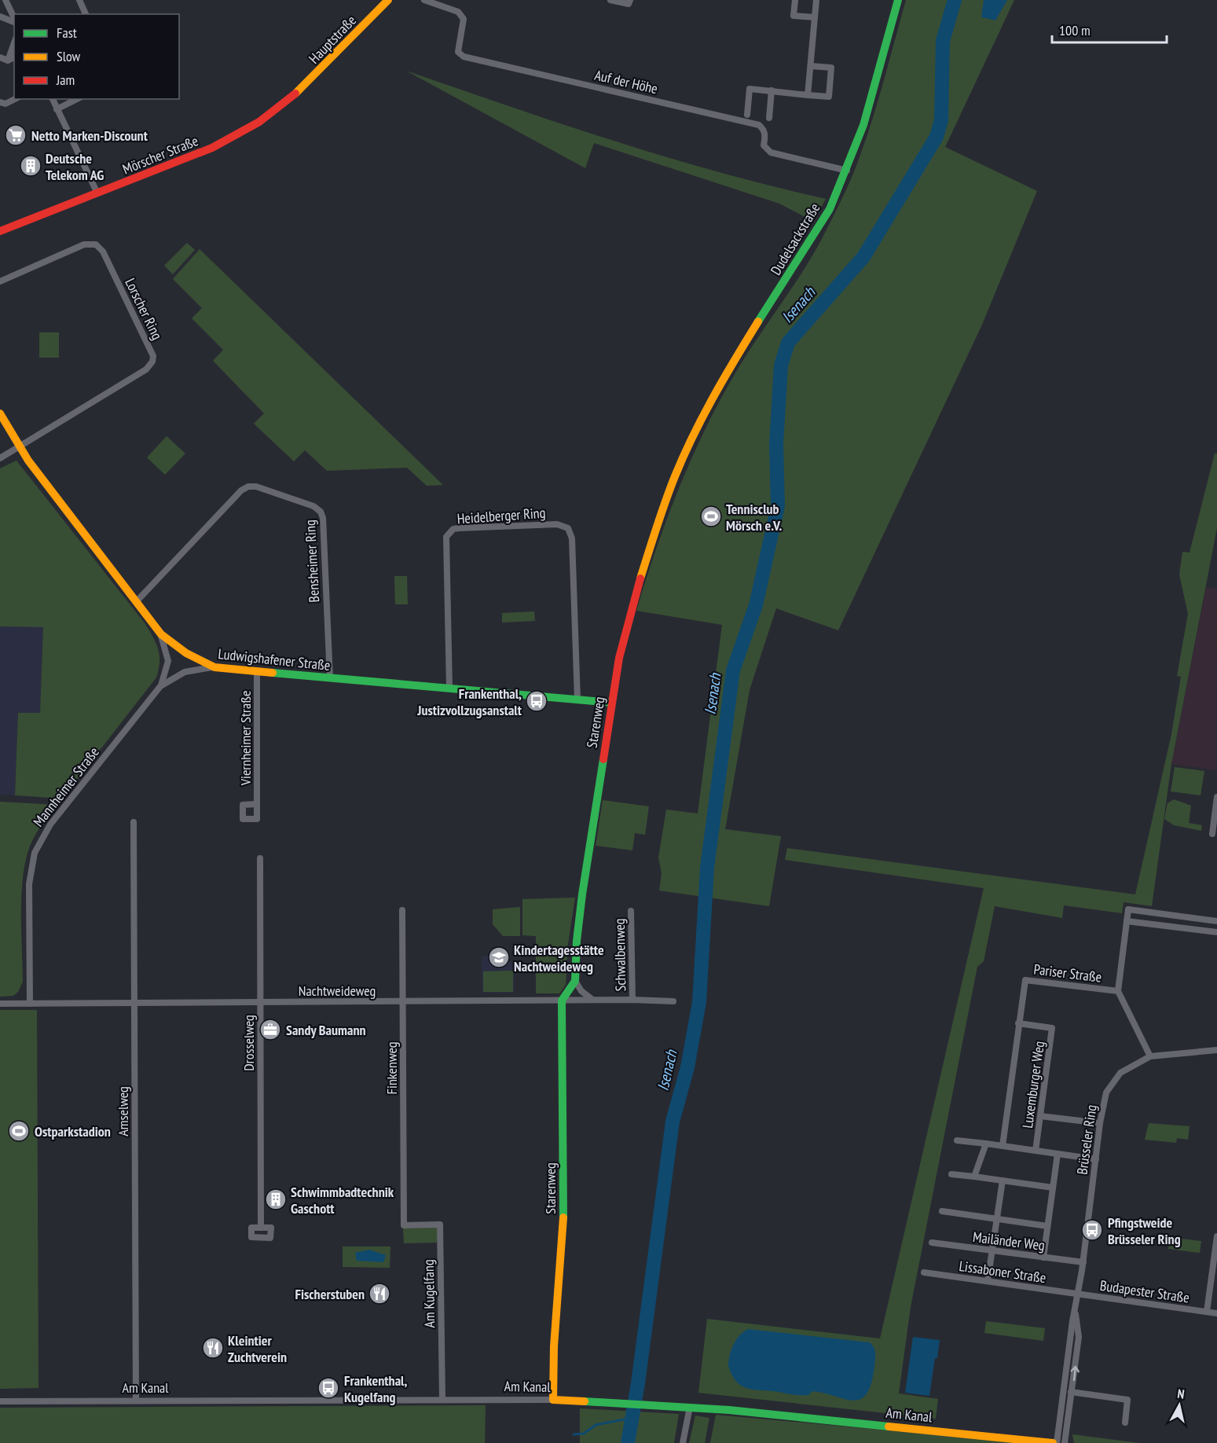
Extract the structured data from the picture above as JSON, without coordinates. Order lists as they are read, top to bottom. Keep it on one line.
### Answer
{"streets":{"street":["Hauptstraße","Auf der Höhe","Mörscher Straße","Dudelsackstraße","Lorscher Ring","Heidelberger Ring","Bensheimer Ring","Ludwigshafener Straße","Starenweg","Viernheimer Straße","Mannheimer Straße","Schwalbenweg","Pariser Straße","Nachtweideweg","Drosselweg","Finkenweg","Luxemburger Weg","Amselweg","Brüsseler Ring","Mailänder Weg","Lissaboner Straße","Budapester Straße","Am Kugelfang","Am Kanal"]},"crossings":[["Hauptstraße","Mörscher Straße"],["Auf der Höhe","Dudelsackstraße"],["Dudelsackstraße","Starenweg"],["Lorscher Ring","Ludwigshafener Straße"],["Heidelberger Ring","Ludwigshafener Straße"],["Bensheimer Ring","Ludwigshafener Straße"],["Ludwigshafener Straße","Starenweg"],["Ludwigshafener Straße","Viernheimer Straße"],["Ludwigshafener Straße","Mannheimer Straße"],["Starenweg","Nachtweideweg"],["Starenweg","Am Kanal"],["Mannheimer Straße","Nachtweideweg"],["Schwalbenweg","Nachtweideweg"],["Pariser Straße","Luxemburger Weg"],["Pariser Straße","Brüsseler Ring"],["Nachtweideweg","Drosselweg"],["Nachtweideweg","Finkenweg"],["Nachtweideweg","Amselweg"],["Finkenweg","Am Kugelfang"],["Amselweg","Am Kanal"],["Brüsseler Ring","Mailänder Weg"],["Brüsseler Ring","Lissaboner Straße"],["Brüsseler Ring","Budapester Straße"],["Lissaboner Straße","Budapester Straße"],["Am Kugelfang","Am Kanal"]],"water":["Isenach"],"places":{"supermarket":["Netto Marken-Discount"],"building":["Deutsche Telekom AG","Schwimmbadtechnik Gaschott"],"sports":["Tennisclub Mörsch e.V.","Ostparkstadion"],"bus stop":["Frankenthal, Justizvollzugsanstalt","Pfingstweide Brüsseler Ring","Frankenthal, Kugelfang"],"school or university":["Kindertagesstätte Nachtweideweg"],"office":["Sandy Baumann"],"restaurant":["Fischerstuben","Kleintier Zuchtverein"]},"legend":["Fast","Slow","Jam"],"scale_bar":"100 m","north":"top"}
